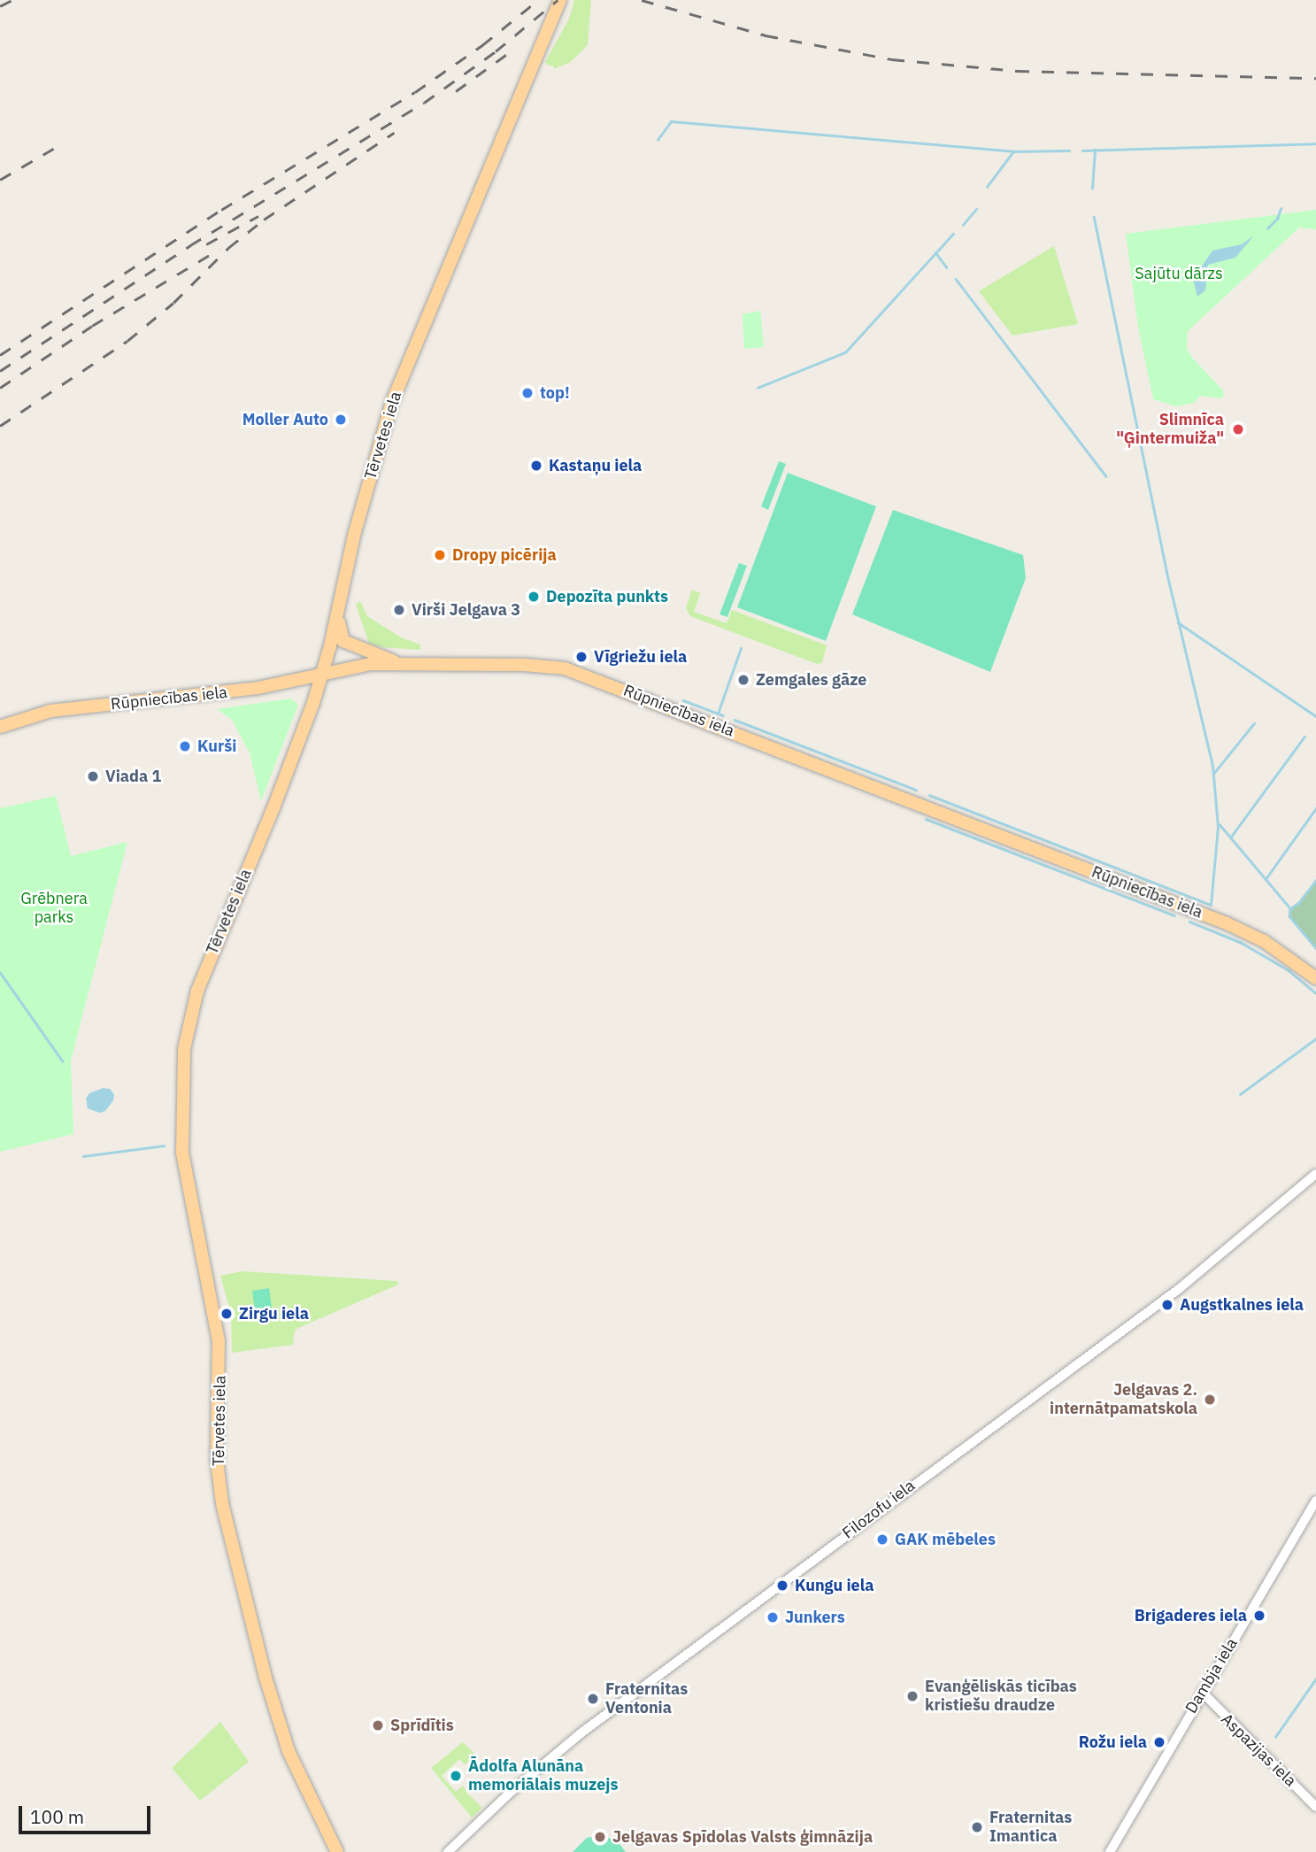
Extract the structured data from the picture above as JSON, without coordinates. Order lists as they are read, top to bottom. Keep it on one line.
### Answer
{"streets":{"main road":["Tērvetes iela","Rūpniecības iela"],"street":["Filozofu iela","Dambja iela","Aspazijas iela"]},"crossings":[["Tērvetes iela","Rūpniecības iela"],["Dambja iela","Aspazijas iela"]],"parks":["Sajūtu dārzs","Grēbnera parks"],"places":["top!","Moller Auto","Slimnīca \"Ģintermuiža\"","Kastaņu iela","Dropy picērija","Depozīta punkts","Virši Jelgava 3","Vīgriežu iela","Zemgales gāze","Kurši","Viada 1","Augstkalnes iela","Zirgu iela","Jelgavas 2. internātpamatskola","GAK mēbeles","Kungu iela","Brigaderes iela","Junkers","Evanģēliskās ticības kristiešu draudze","Fraternitas Ventonia","Sprīdītis","Rožu iela","Ādolfa Alunāna memoriālais muzejs","Fraternitas Imantica","Jelgavas Spīdolas Valsts ģimnāzija"],"scale_bar":"100 m"}
